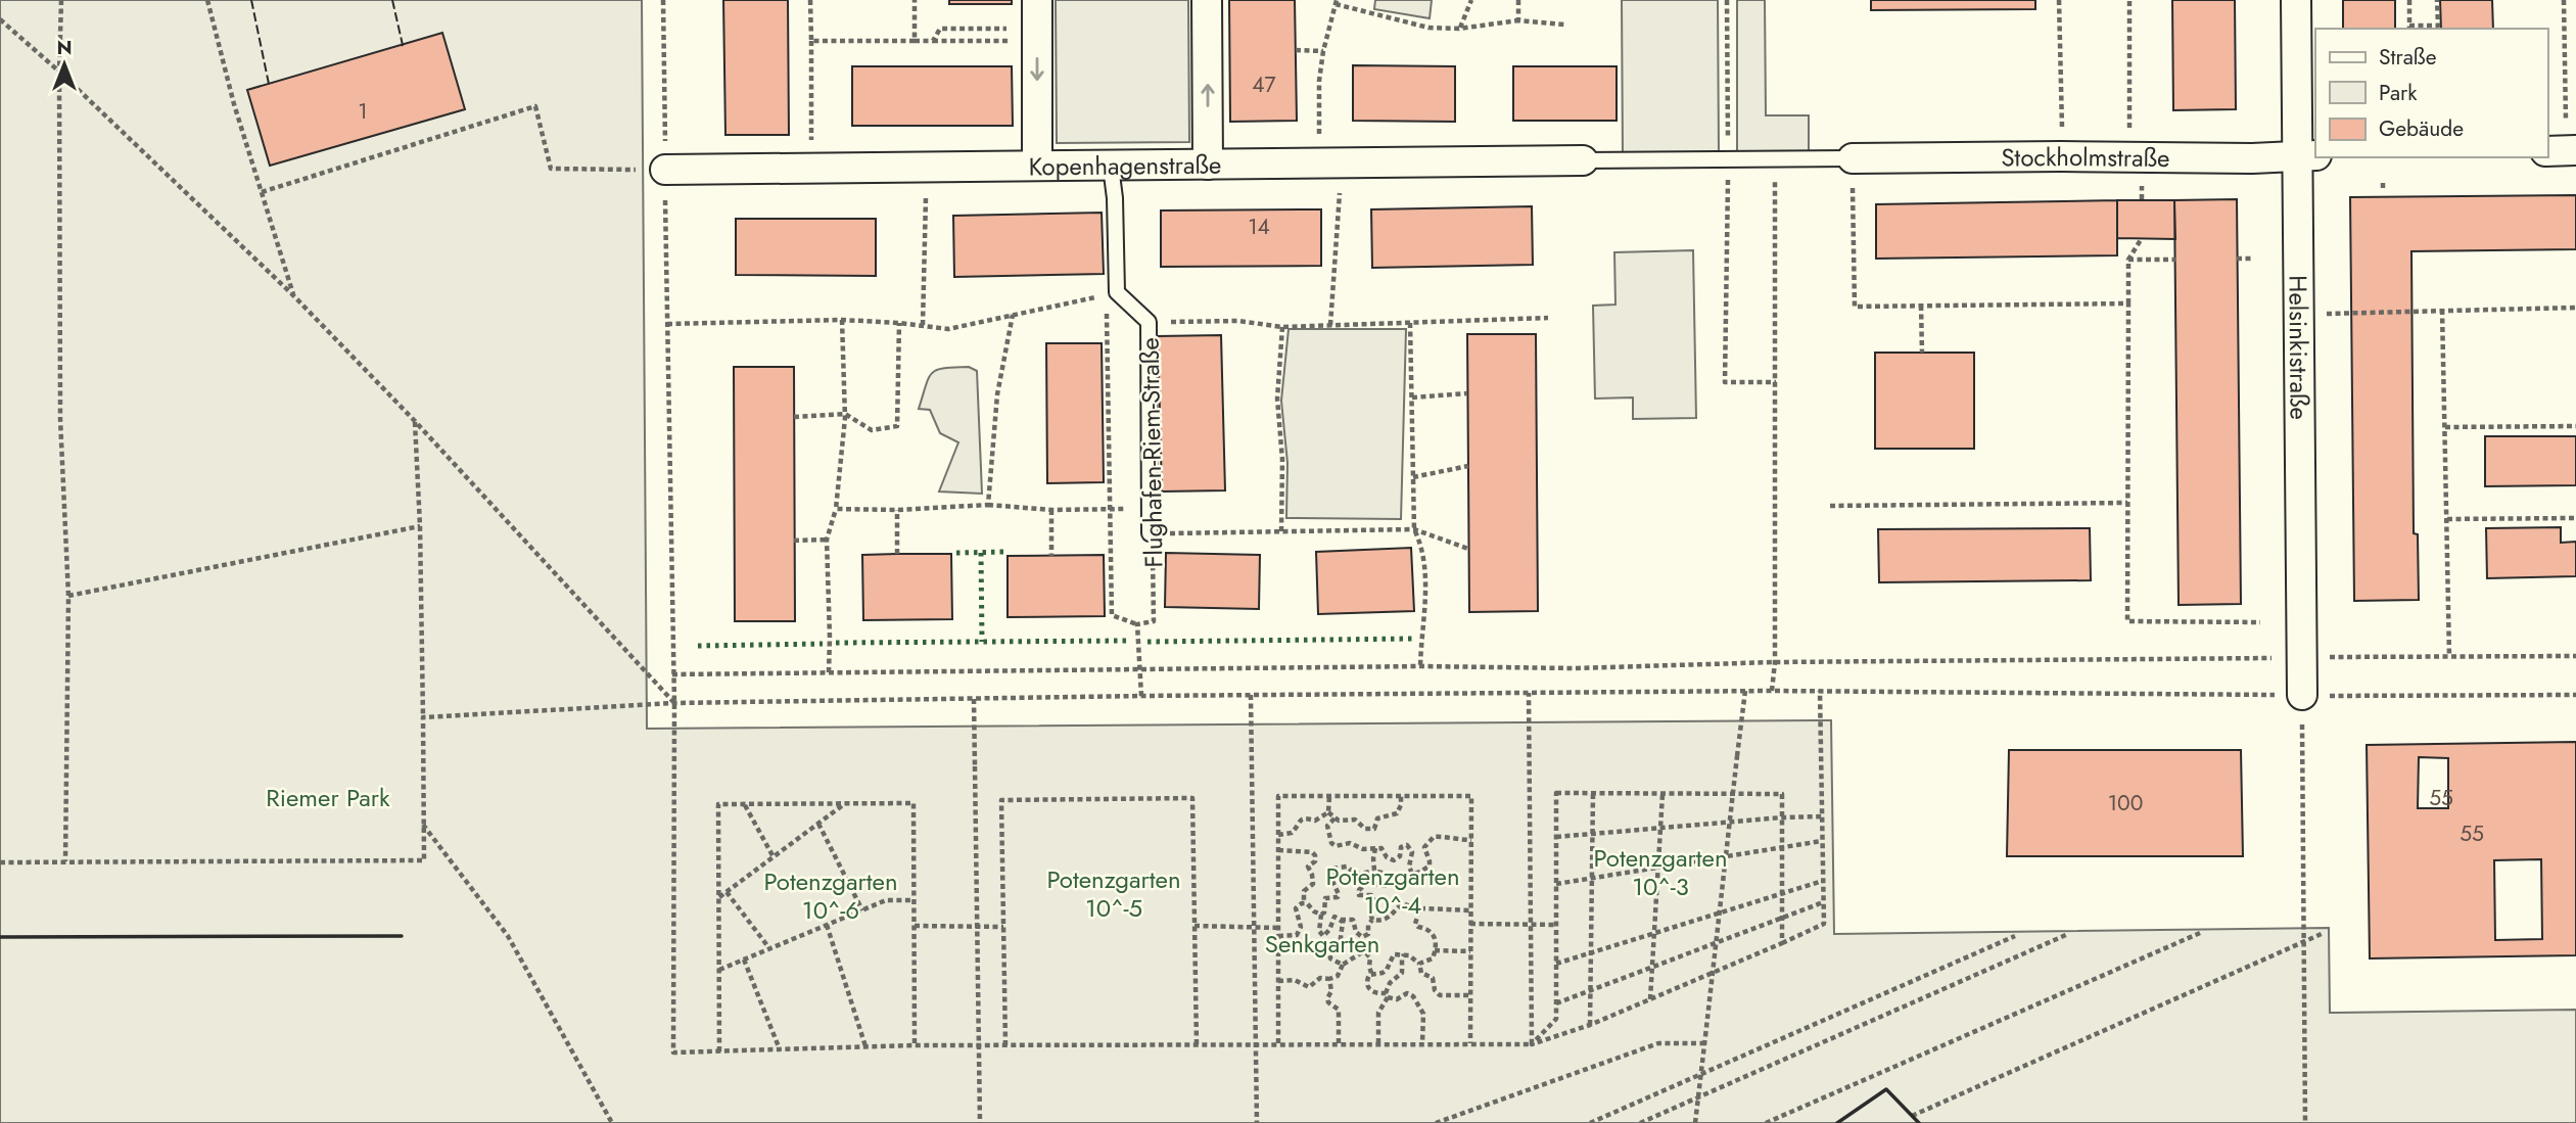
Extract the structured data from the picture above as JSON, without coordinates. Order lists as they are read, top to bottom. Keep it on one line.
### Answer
{"streets":{"street":["Stockholmstraße","Kopenhagenstraße","Helsinkistraße"],"lane":["Flughafen-Riem-Straße"]},"crossings":[["Stockholmstraße","Helsinkistraße"]],"parks":["Riemer Park","Potenzgarten 10^-3","Potenzgarten 10^-4","Potenzgarten 10^-5","Potenzgarten 10^-6","Senkgarten"],"house_numbers":["47","1","14","55","100","55"],"legend":["Straße","Park","Gebäude"],"north":"top"}
